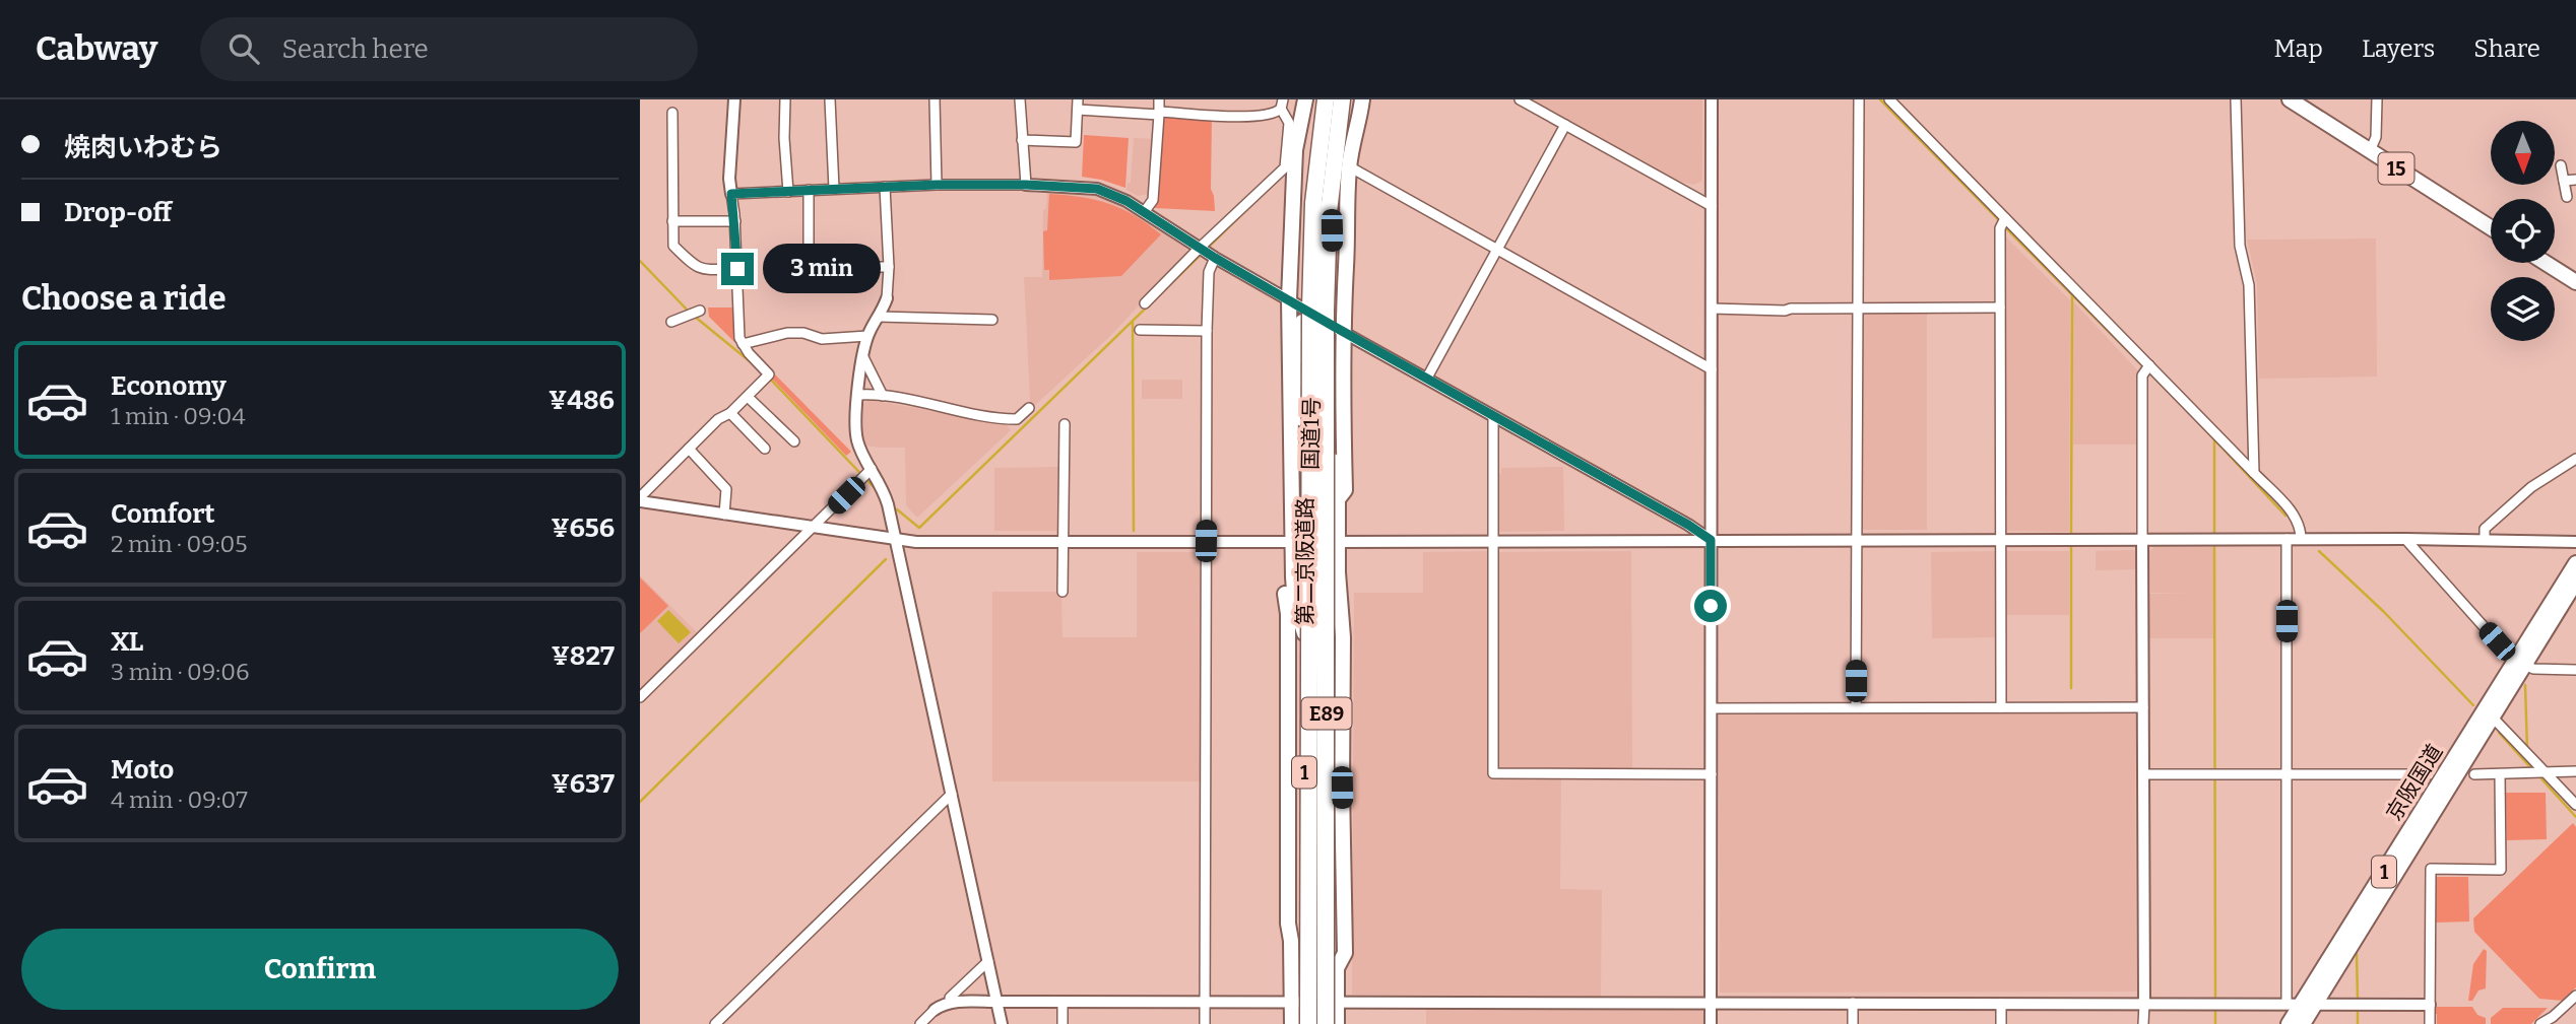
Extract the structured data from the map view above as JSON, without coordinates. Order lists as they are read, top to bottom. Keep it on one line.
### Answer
{"streets":{"highway":["第二京阪道路","E89"],"main road":["15","国道1号","1","京阪国道"]},"crossings":[["国道1号","第二京阪道路"]],"north":"bottom","page":{"header":"Cabway","search":"Search here","nav":["Map","Layers","Share"],"banner":["焼肉いわむら","Drop-off"],"bubble":"3 min","heading":"Choose a ride","list":[{"name":"Economy","note":"1 min · 09:04","value":"¥486"},{"name":"Comfort","note":"2 min · 09:05","value":"¥656"},{"name":"XL","note":"3 min · 09:06","value":"¥827"},{"name":"Moto","note":"4 min · 09:07","value":"¥637"}],"buttons":"Confirm"}}
